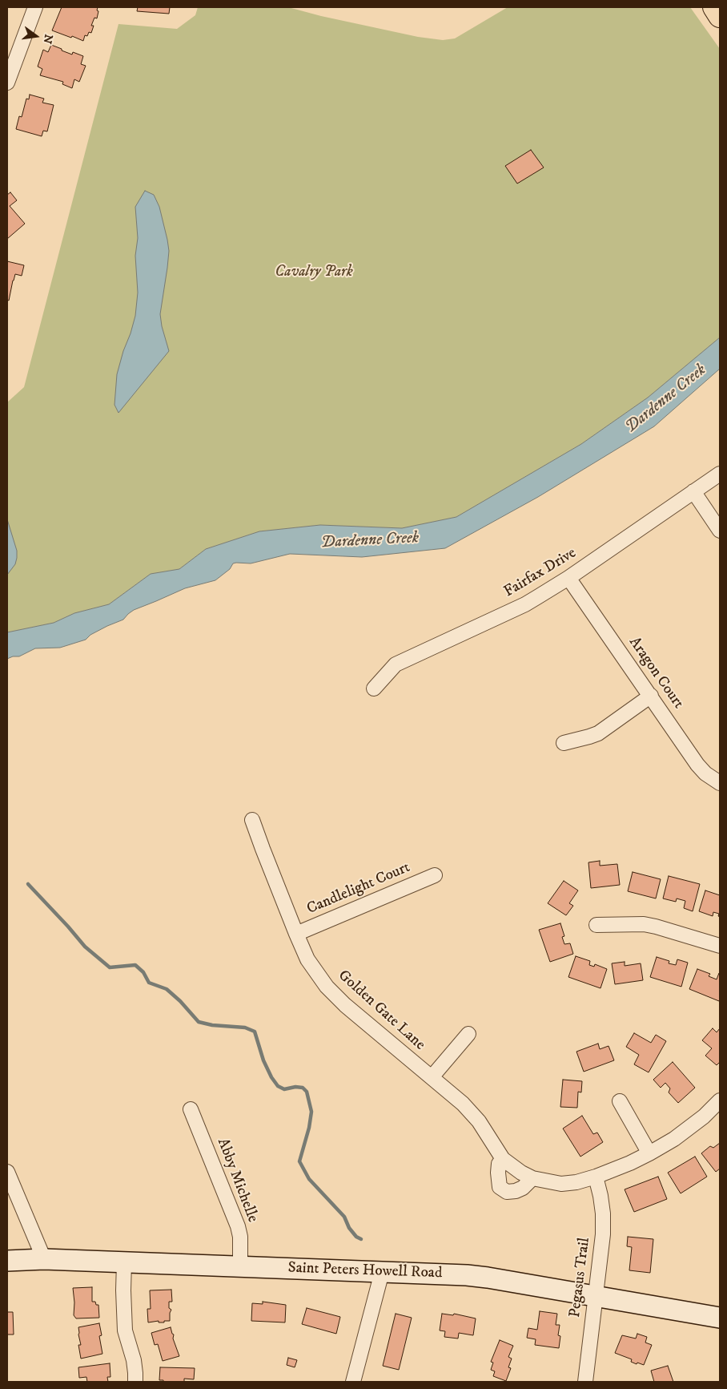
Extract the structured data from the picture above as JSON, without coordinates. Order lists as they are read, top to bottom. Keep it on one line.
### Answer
{"streets":{"main road":["Saint Peters Howell Road"],"street":["Fairfax Drive","Aragon Court","Candlelight Court","Golden Gate Lane","Abby Michelle","Pegasus Trail"]},"crossings":[["Fairfax Drive","Aragon Court"],["Candlelight Court","Golden Gate Lane"],["Golden Gate Lane","Pegasus Trail"],["Abby Michelle","Saint Peters Howell Road"],["Saint Peters Howell Road","Pegasus Trail"]],"water":["Dardenne Creek"],"parks":["Cavalry Park"],"north":"right"}
